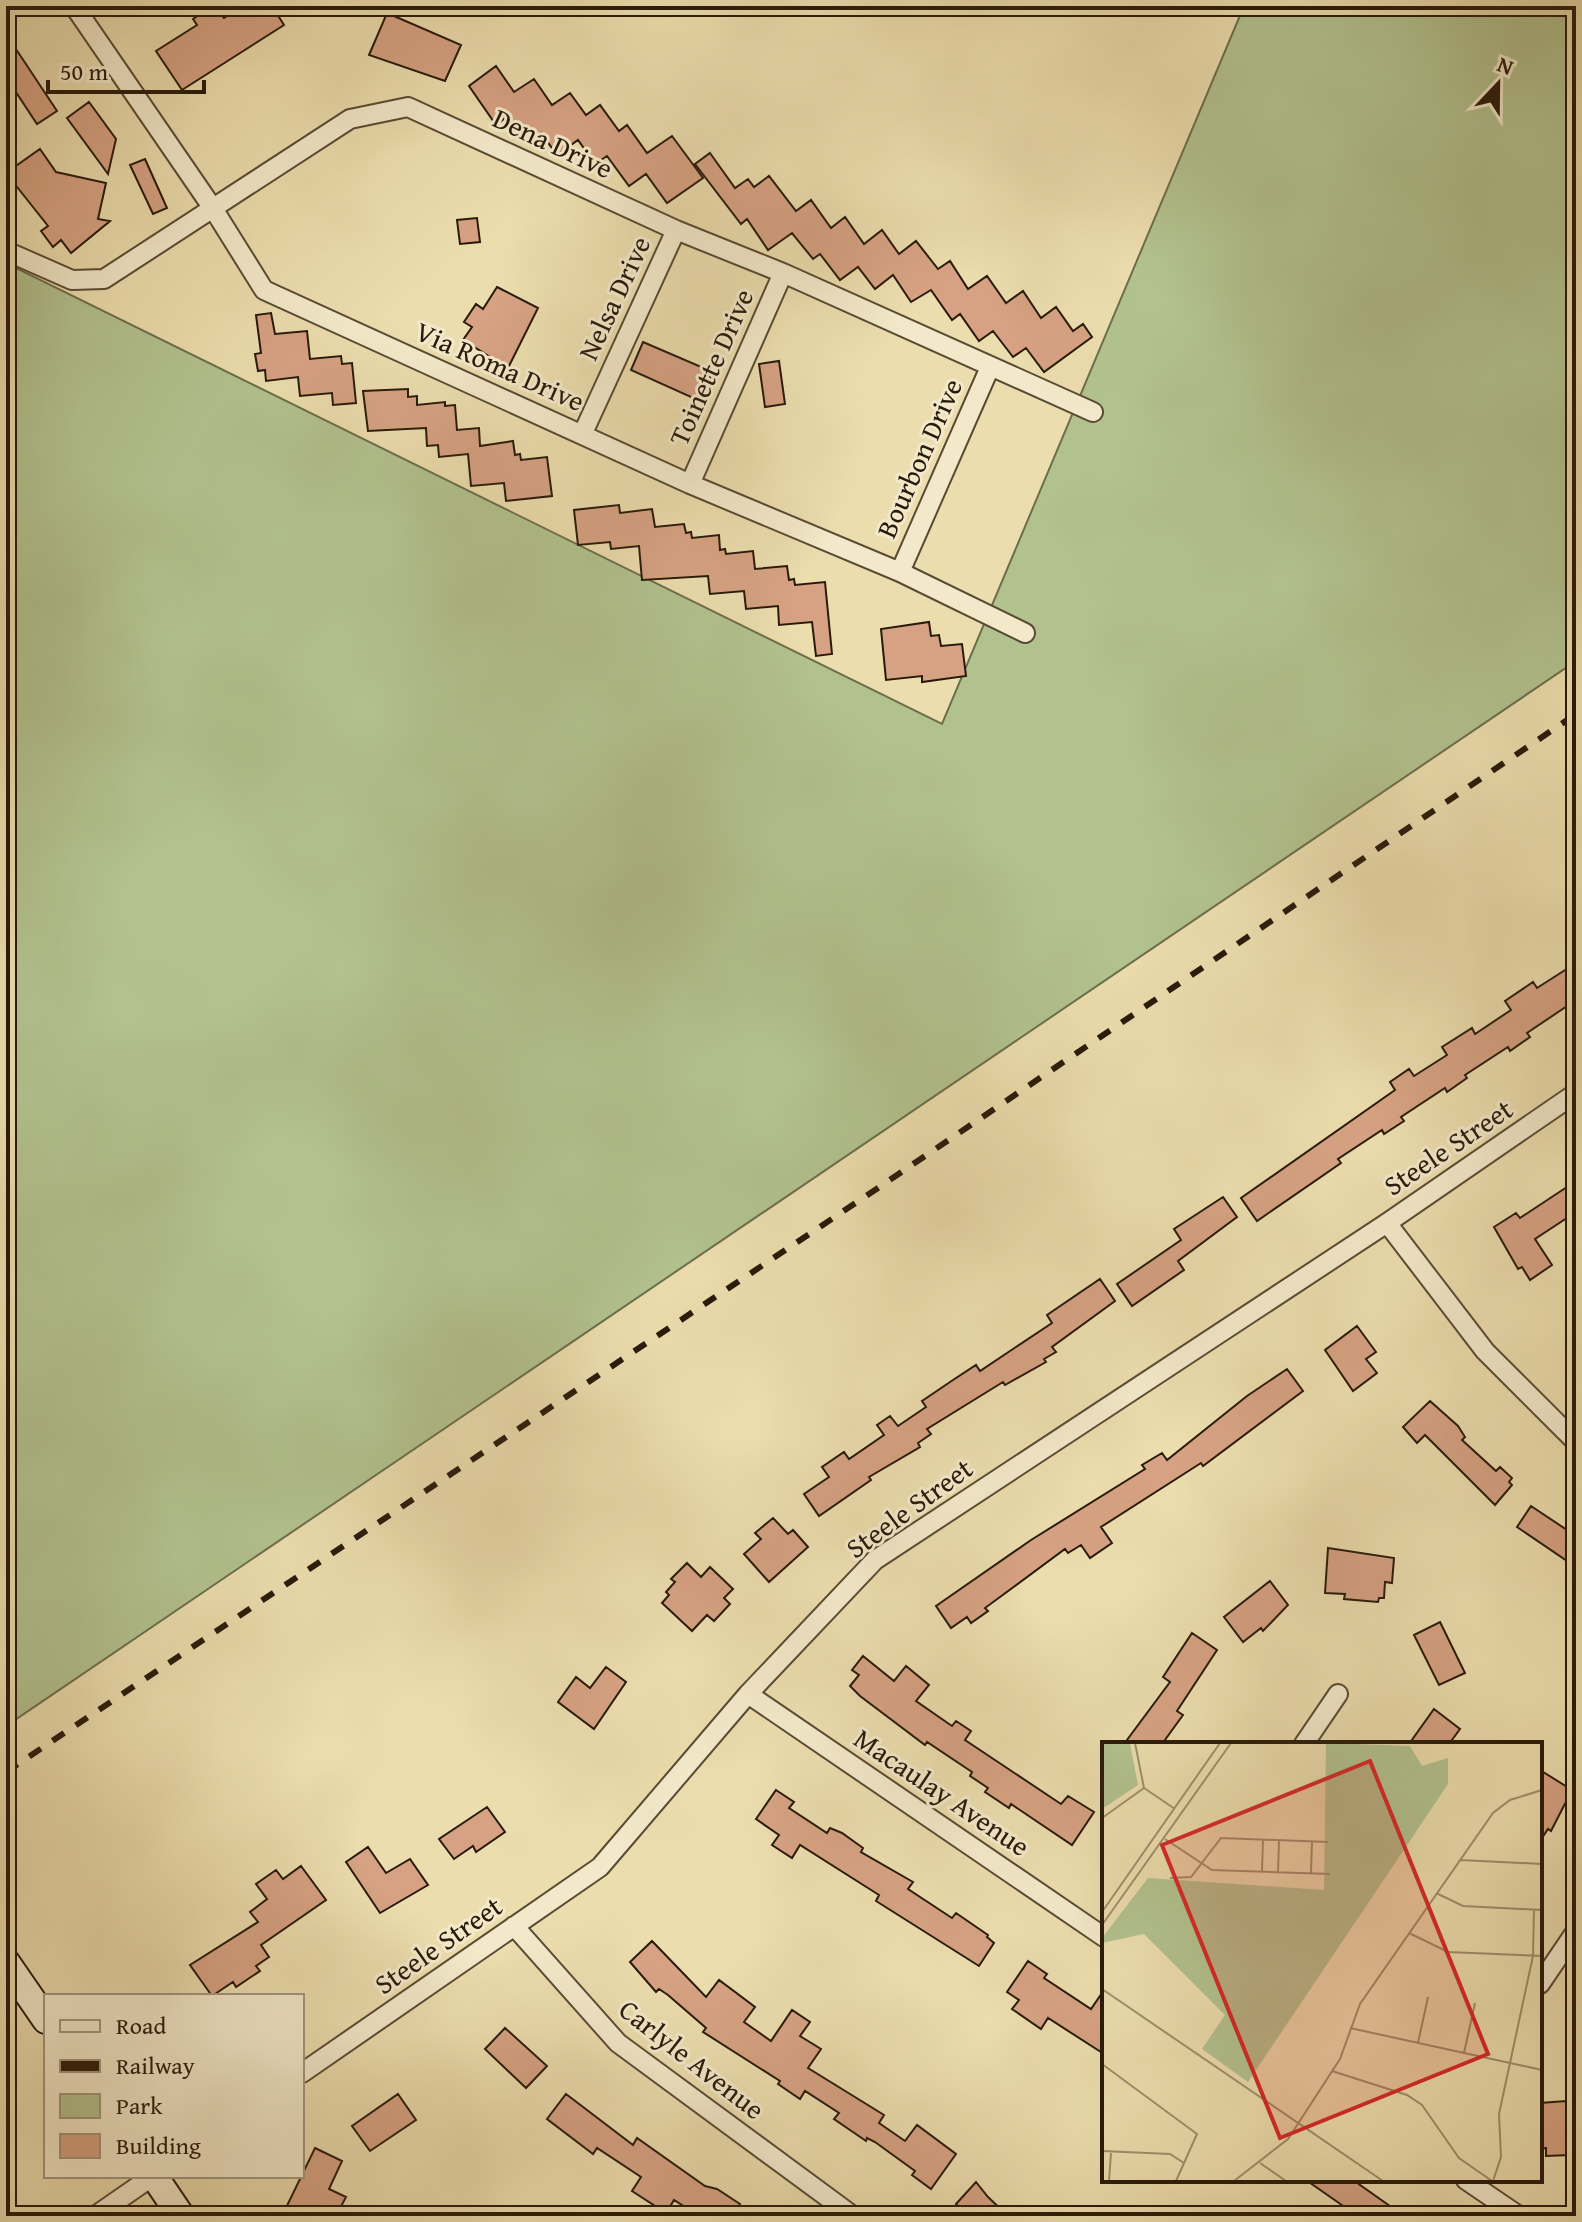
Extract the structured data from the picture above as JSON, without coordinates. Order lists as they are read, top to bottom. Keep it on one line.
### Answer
{"streets":{"street":["Dena Drive","Nelsa Drive","Via Roma Drive","Toinette Drive","Bourbon Drive","Steele Street","Macaulay Avenue","Carlyle Avenue"]},"crossings":[["Dena Drive","Nelsa Drive"],["Dena Drive","Via Roma Drive"],["Dena Drive","Toinette Drive"],["Dena Drive","Bourbon Drive"],["Nelsa Drive","Via Roma Drive"],["Via Roma Drive","Toinette Drive"],["Via Roma Drive","Bourbon Drive"],["Steele Street","Macaulay Avenue"],["Steele Street","Carlyle Avenue"]],"legend":["Road","Railway","Park","Building"],"scale_bar":"50 m","north":"top"}
